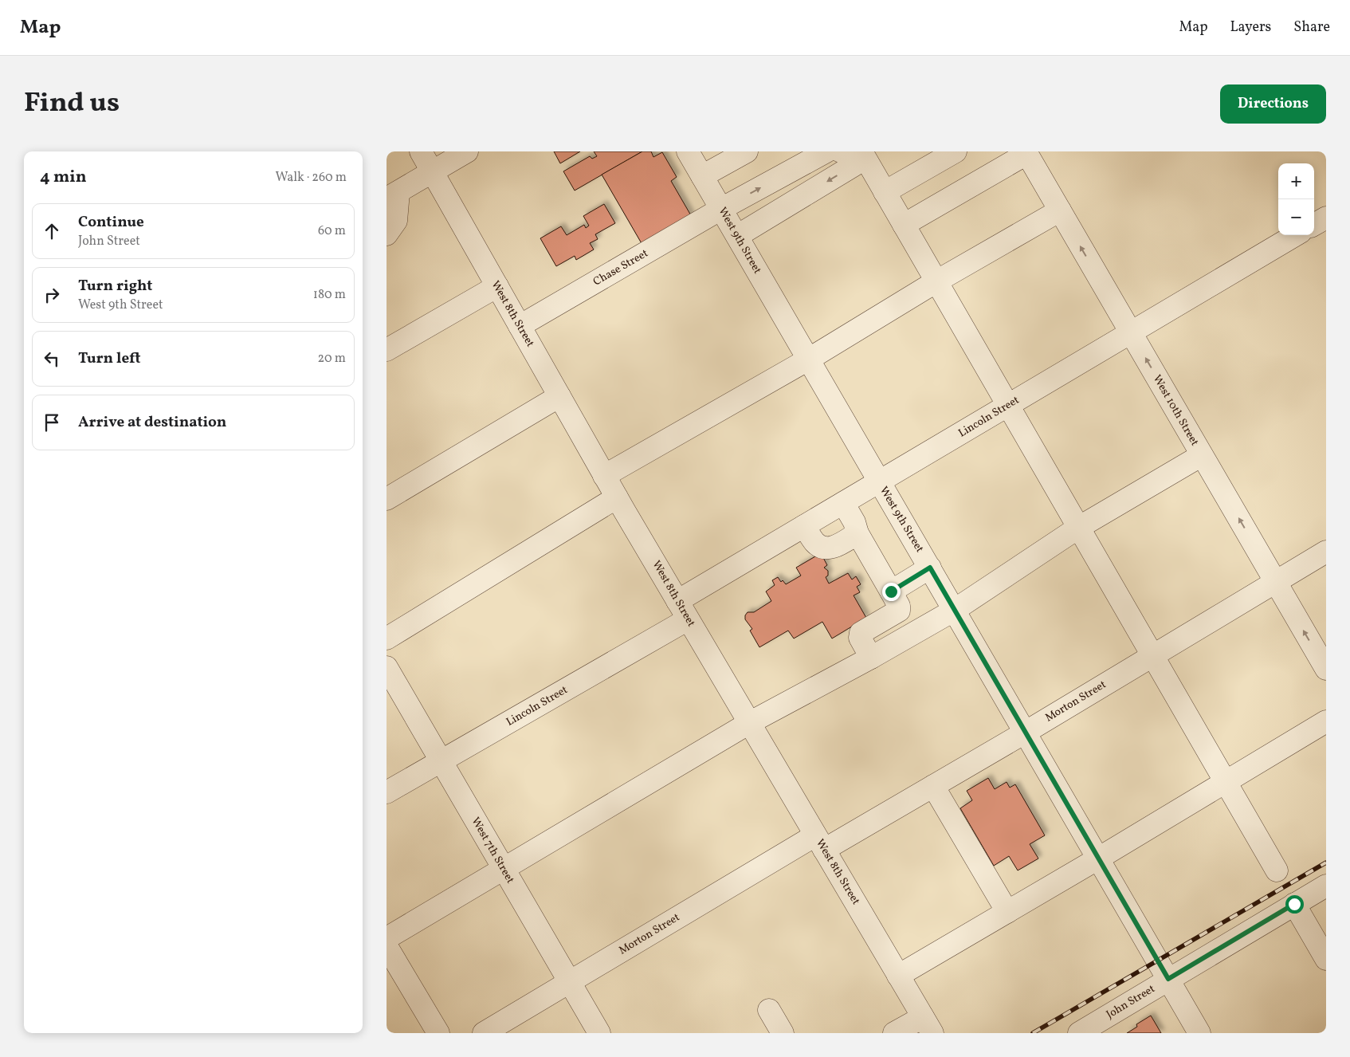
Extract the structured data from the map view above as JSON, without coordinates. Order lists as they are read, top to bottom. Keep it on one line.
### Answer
{"streets":{"street":["West 9th Street","Chase Street","West 8th Street","West 10th Street","Lincoln Street","Morton Street","West 7th Street","John Street"]},"crossings":[["West 9th Street","Chase Street"],["West 9th Street","Lincoln Street"],["West 9th Street","Morton Street"],["West 9th Street","John Street"],["Chase Street","West 8th Street"],["West 8th Street","Lincoln Street"],["West 8th Street","Morton Street"],["West 10th Street","Lincoln Street"],["West 10th Street","Morton Street"],["Lincoln Street","West 7th Street"],["Morton Street","West 7th Street"]],"page":{"header":"Map","nav":["Map","Layers","Share"],"title":"Find us","buttons":"Directions","heading":["4 min","Walk · 260 m"],"map_buttons":["+","−"],"list":[["Continue","John Street","60 m"],["Turn right","West 9th Street","180 m"],["Turn left","20 m"],"Arrive at destination"]}}
